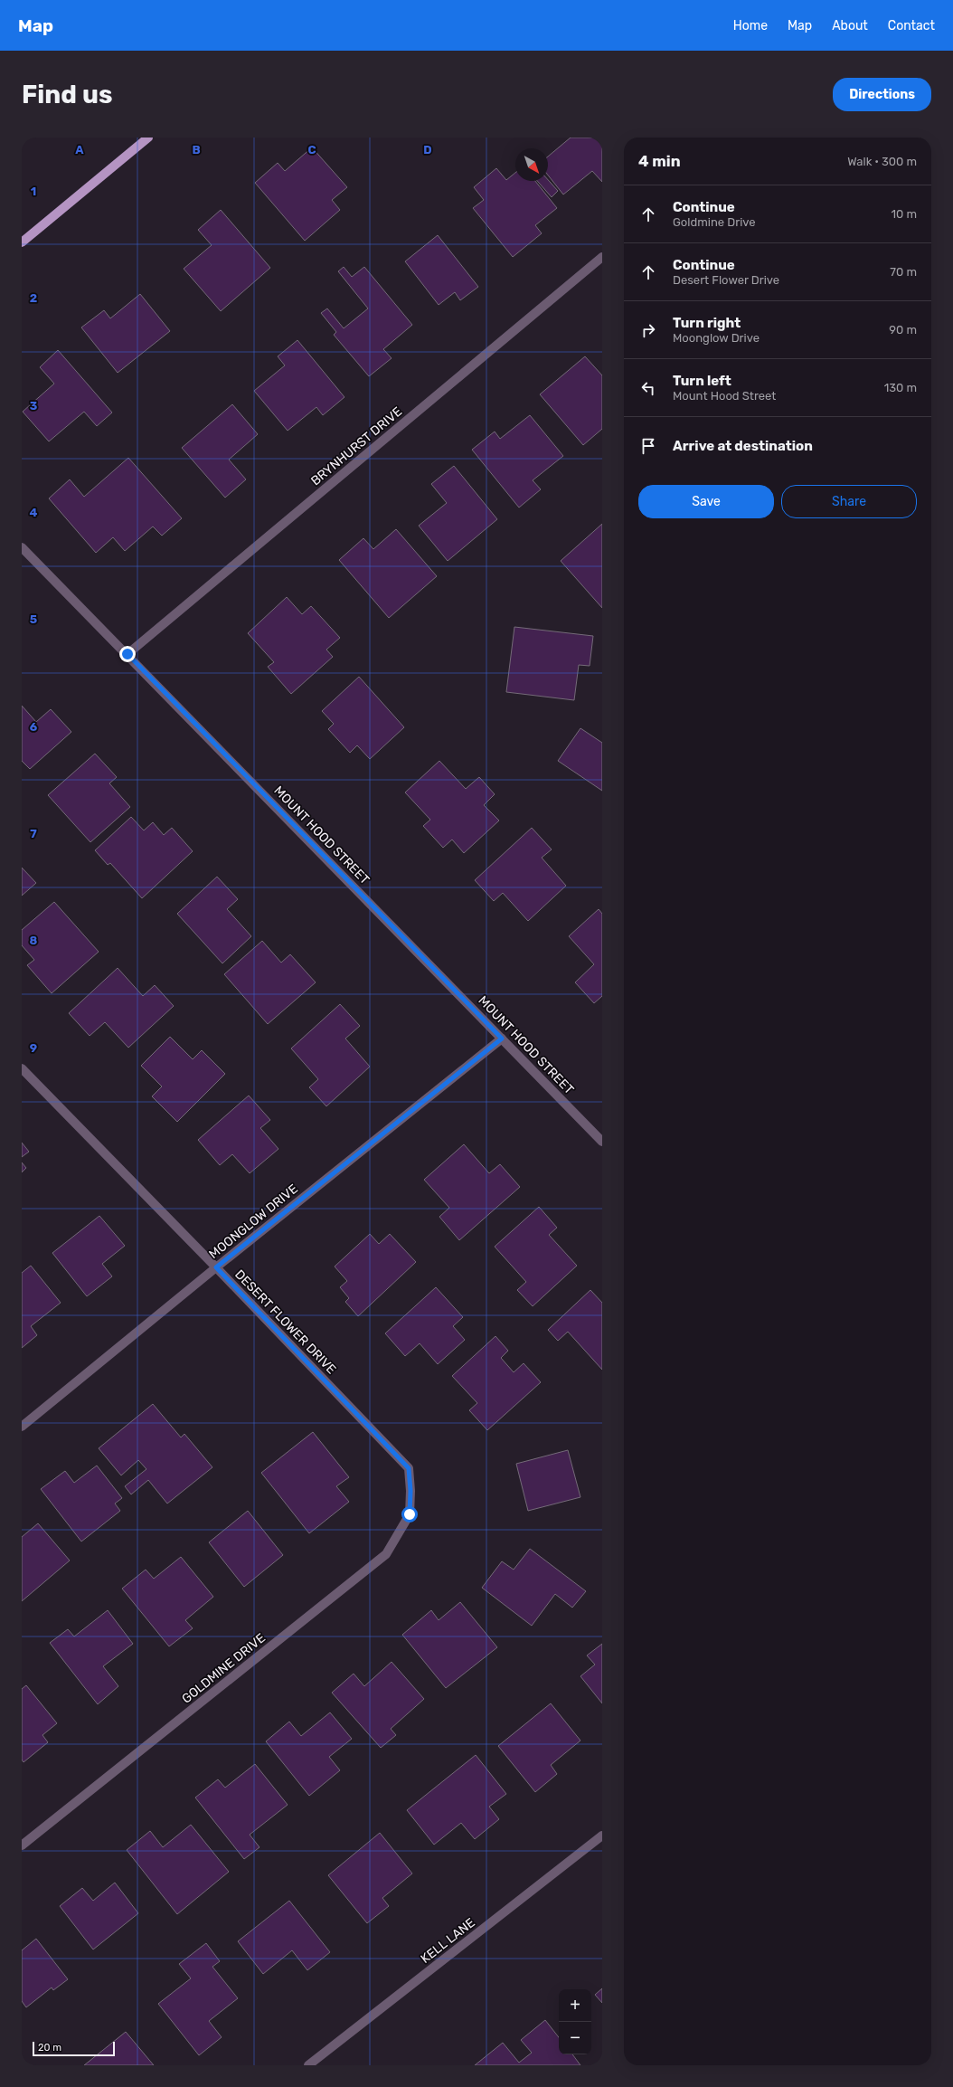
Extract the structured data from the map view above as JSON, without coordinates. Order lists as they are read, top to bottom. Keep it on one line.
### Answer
{"streets":{"street":["BRYNHURST DRIVE","MOUNT HOOD STREET","MOONGLOW DRIVE","DESERT FLOWER DRIVE","GOLDMINE DRIVE","KELL LANE"]},"crossings":[["BRYNHURST DRIVE","MOUNT HOOD STREET"],["MOUNT HOOD STREET","MOONGLOW DRIVE"],["MOONGLOW DRIVE","DESERT FLOWER DRIVE"],["DESERT FLOWER DRIVE","GOLDMINE DRIVE"]],"scale_bar":"20 m","north":"bottom right","page":{"header":"Map","nav":["Home","Map","About","Contact"],"buttons":["Directions",["Save","Share"]],"title":"Find us","heading":["4 min","Walk · 300 m"],"list":[["Continue","Goldmine Drive","10 m"],["Continue","Desert Flower Drive","70 m"],["Turn right","Moonglow Drive","90 m"],["Turn left","Mount Hood Street","130 m"],"Arrive at destination"],"map_buttons":["+","−"],"scale":"20 m"},"grid":{"columns":["A","B","C","D"],"rows":["1","2","3","4","5","6","7","8","9"]}}
